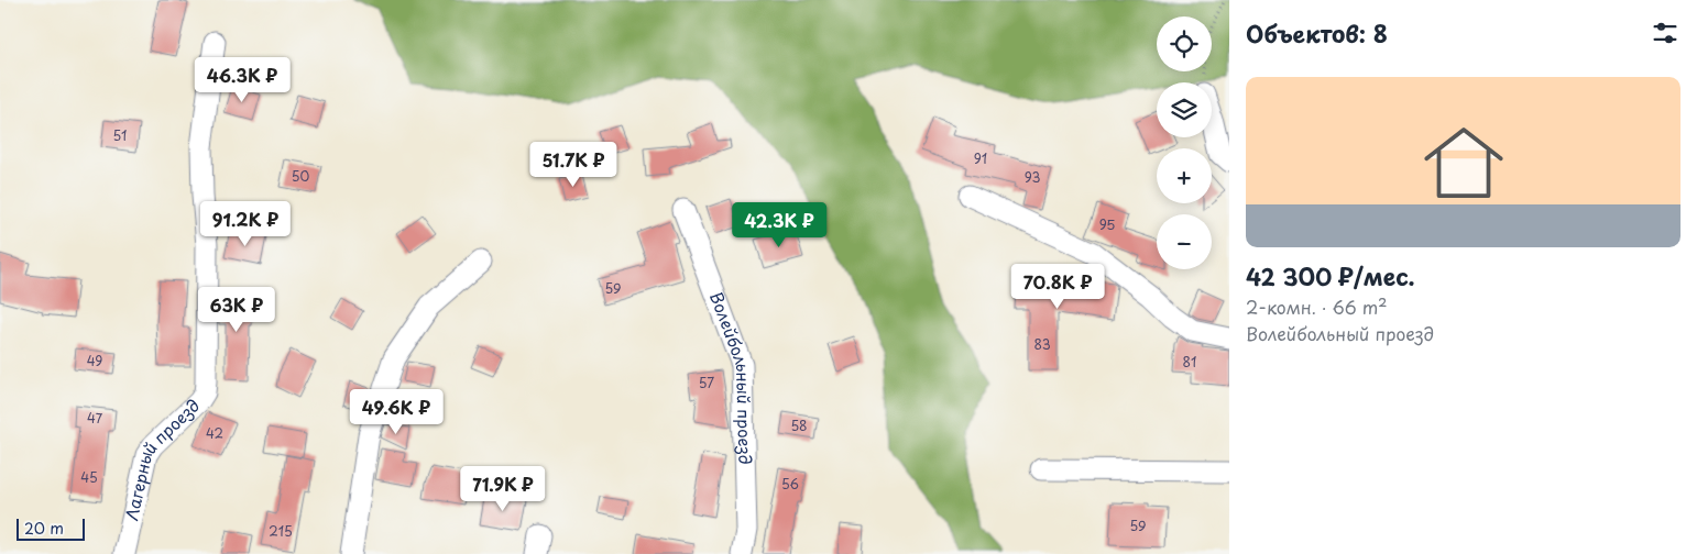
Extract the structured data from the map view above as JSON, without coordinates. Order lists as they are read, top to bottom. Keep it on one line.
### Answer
{"streets":{"street":["Волейбольный проезд","Лагерный проезд"]},"house_numbers":["51","91","50","93","95","59","83","49","81","57","47","58","42","45","56","59","215"],"scale_bar":"20 m","page":{"heading":"Объектов: 8","map_buttons":["+","−"],"price":["46.3K ₽","51.7K ₽","91.2K ₽","42.3K ₽","70.8K ₽","63K ₽","49.6K ₽","71.9K ₽"],"list":[{"name":"42 300 ₽/мес.","note":"2-комн. · 66 m² · Волейбольный проезд"}],"scale":"20 m"}}
